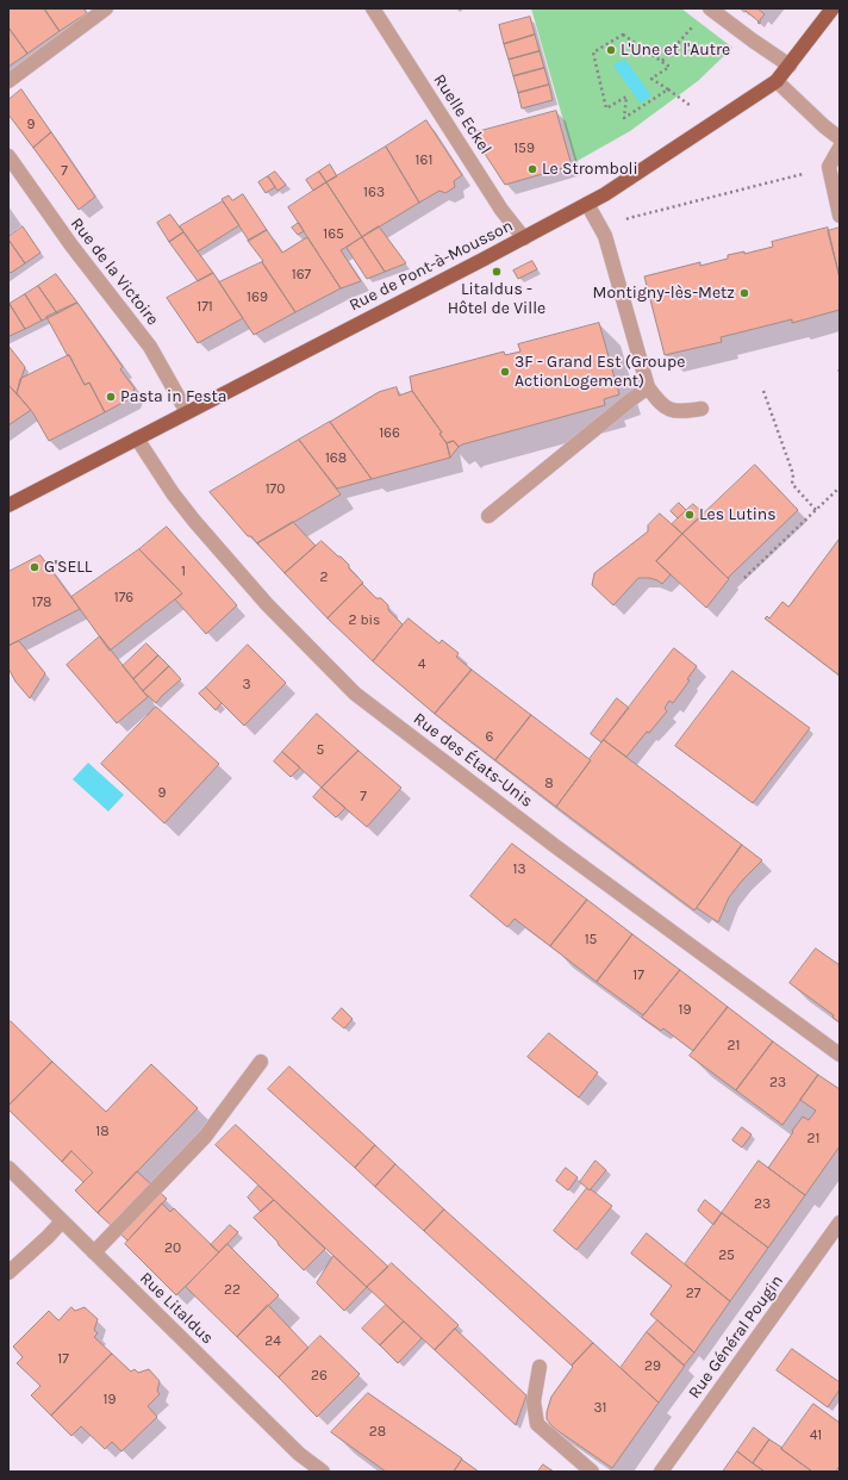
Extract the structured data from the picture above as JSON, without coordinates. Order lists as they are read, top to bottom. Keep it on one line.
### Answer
{"streets":{"main road":["Rue de Pont-à-Mousson"],"street":["Ruelle Eckel","Rue de la Victoire","Rue des États-Unis","Rue Litaldus","Rue Général Pougin"]},"crossings":[["Ruelle Eckel","Rue de Pont-à-Mousson"],["Rue de Pont-à-Mousson","Rue de la Victoire"],["Rue de Pont-à-Mousson","Rue des États-Unis"]],"places":["L'Une et l'Autre","Le Stromboli","Litaldus - Hôtel de Ville","Montigny-lès-Metz","3F - Grand Est (Groupe ActionLogement)","Pasta in Festa","Les Lutins","G'SELL"],"house_numbers":["9","159","161","7","163","165","167","169","171","166","168","170","1","2","176","178","2 bis","4","3","6","5","8","9","7","13","15","17","19","21","23","18","21","23","20","25","22","27","24","17","29","26","19","31","28","41"]}
